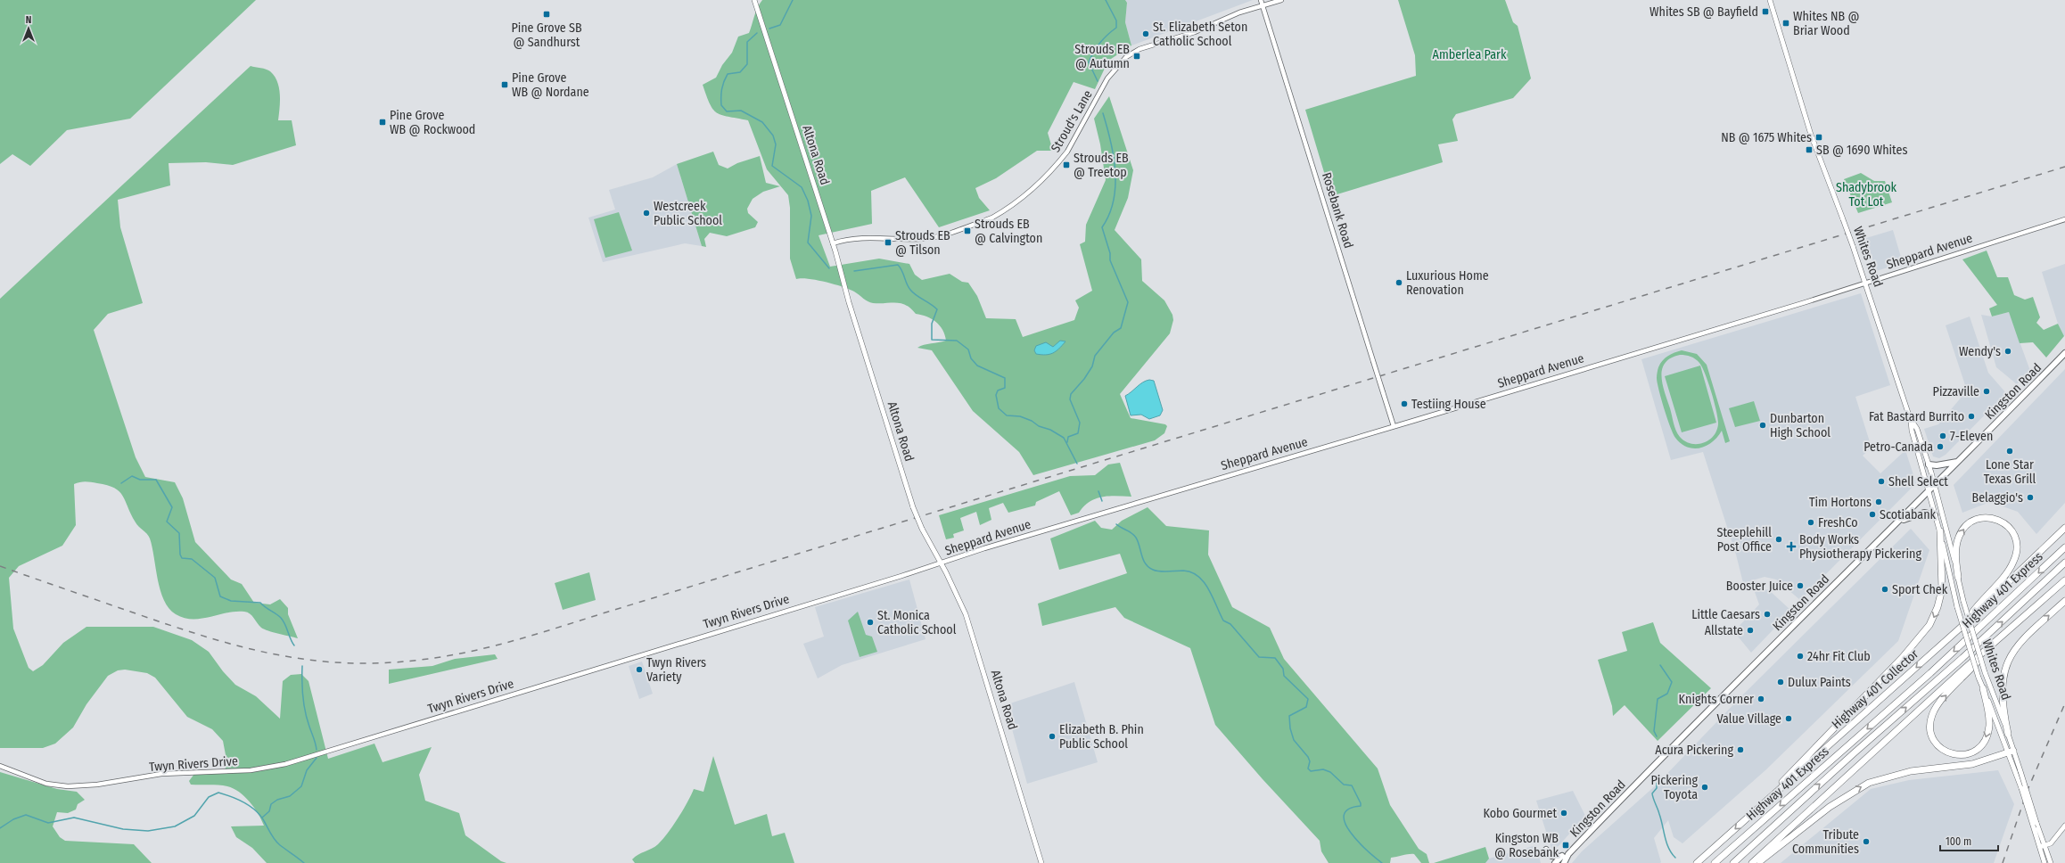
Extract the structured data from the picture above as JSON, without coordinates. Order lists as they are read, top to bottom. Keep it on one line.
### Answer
{"streets":{"highway":["Highway 401 Express","Highway 401 Collector"],"main road":["Altona Road","Whites Road","Kingston Road"],"street":["Stroud's Lane","Rosebank Road","Sheppard Avenue","Twyn Rivers Drive"]},"crossings":[["Stroud's Lane","Altona Road"],["Stroud's Lane","Rosebank Road"],["Altona Road","Sheppard Avenue"],["Altona Road","Twyn Rivers Drive"],["Rosebank Road","Sheppard Avenue"],["Sheppard Avenue","Whites Road"],["Sheppard Avenue","Twyn Rivers Drive"],["Whites Road","Kingston Road"]],"parks":["Amberlea Park","Shadybrook Tot Lot"],"places":{"transit":["Whites SB @ Bayfield","Pine Grove SB @ Sandhurst","Whites NB @ Briar Wood","Strouds EB @ Autumn","Pine Grove WB @ Nordane","Pine Grove WB @ Rockwood","NB @ 1675 Whites","SB @ 1690 Whites","Strouds EB @ Treetop","Strouds EB @ Calvington","Strouds EB @ Tilson","Kingston WB @ Rosebank"],"other":["St. Elizabeth Seton Catholic School","Westcreek Public School","Luxurious Home Renovation","Wendy's","Pizzaville","Testiing House","Fat Bastard Burrito","Dunbarton High School","7-Eleven","Petro-Canada","Lone Star Texas Grill","Shell Select","Belaggio's","Tim Hortons","Scotiabank","FreshCo","Steeplehill Post Office","Booster Juice","Sport Chek","Little Caesars","St. Monica Catholic School","Allstate","24hr Fit Club","Twyn Rivers Variety","Dulux Paints","Knights Corner","Value Village","Elizabeth B. Phin Public School","Acura Pickering","Pickering Toyota","Kobo Gourmet","Tribute Communities"],"health":["Body Works Physiotherapy Pickering"]},"scale_bar":"100 m","north":"top"}
